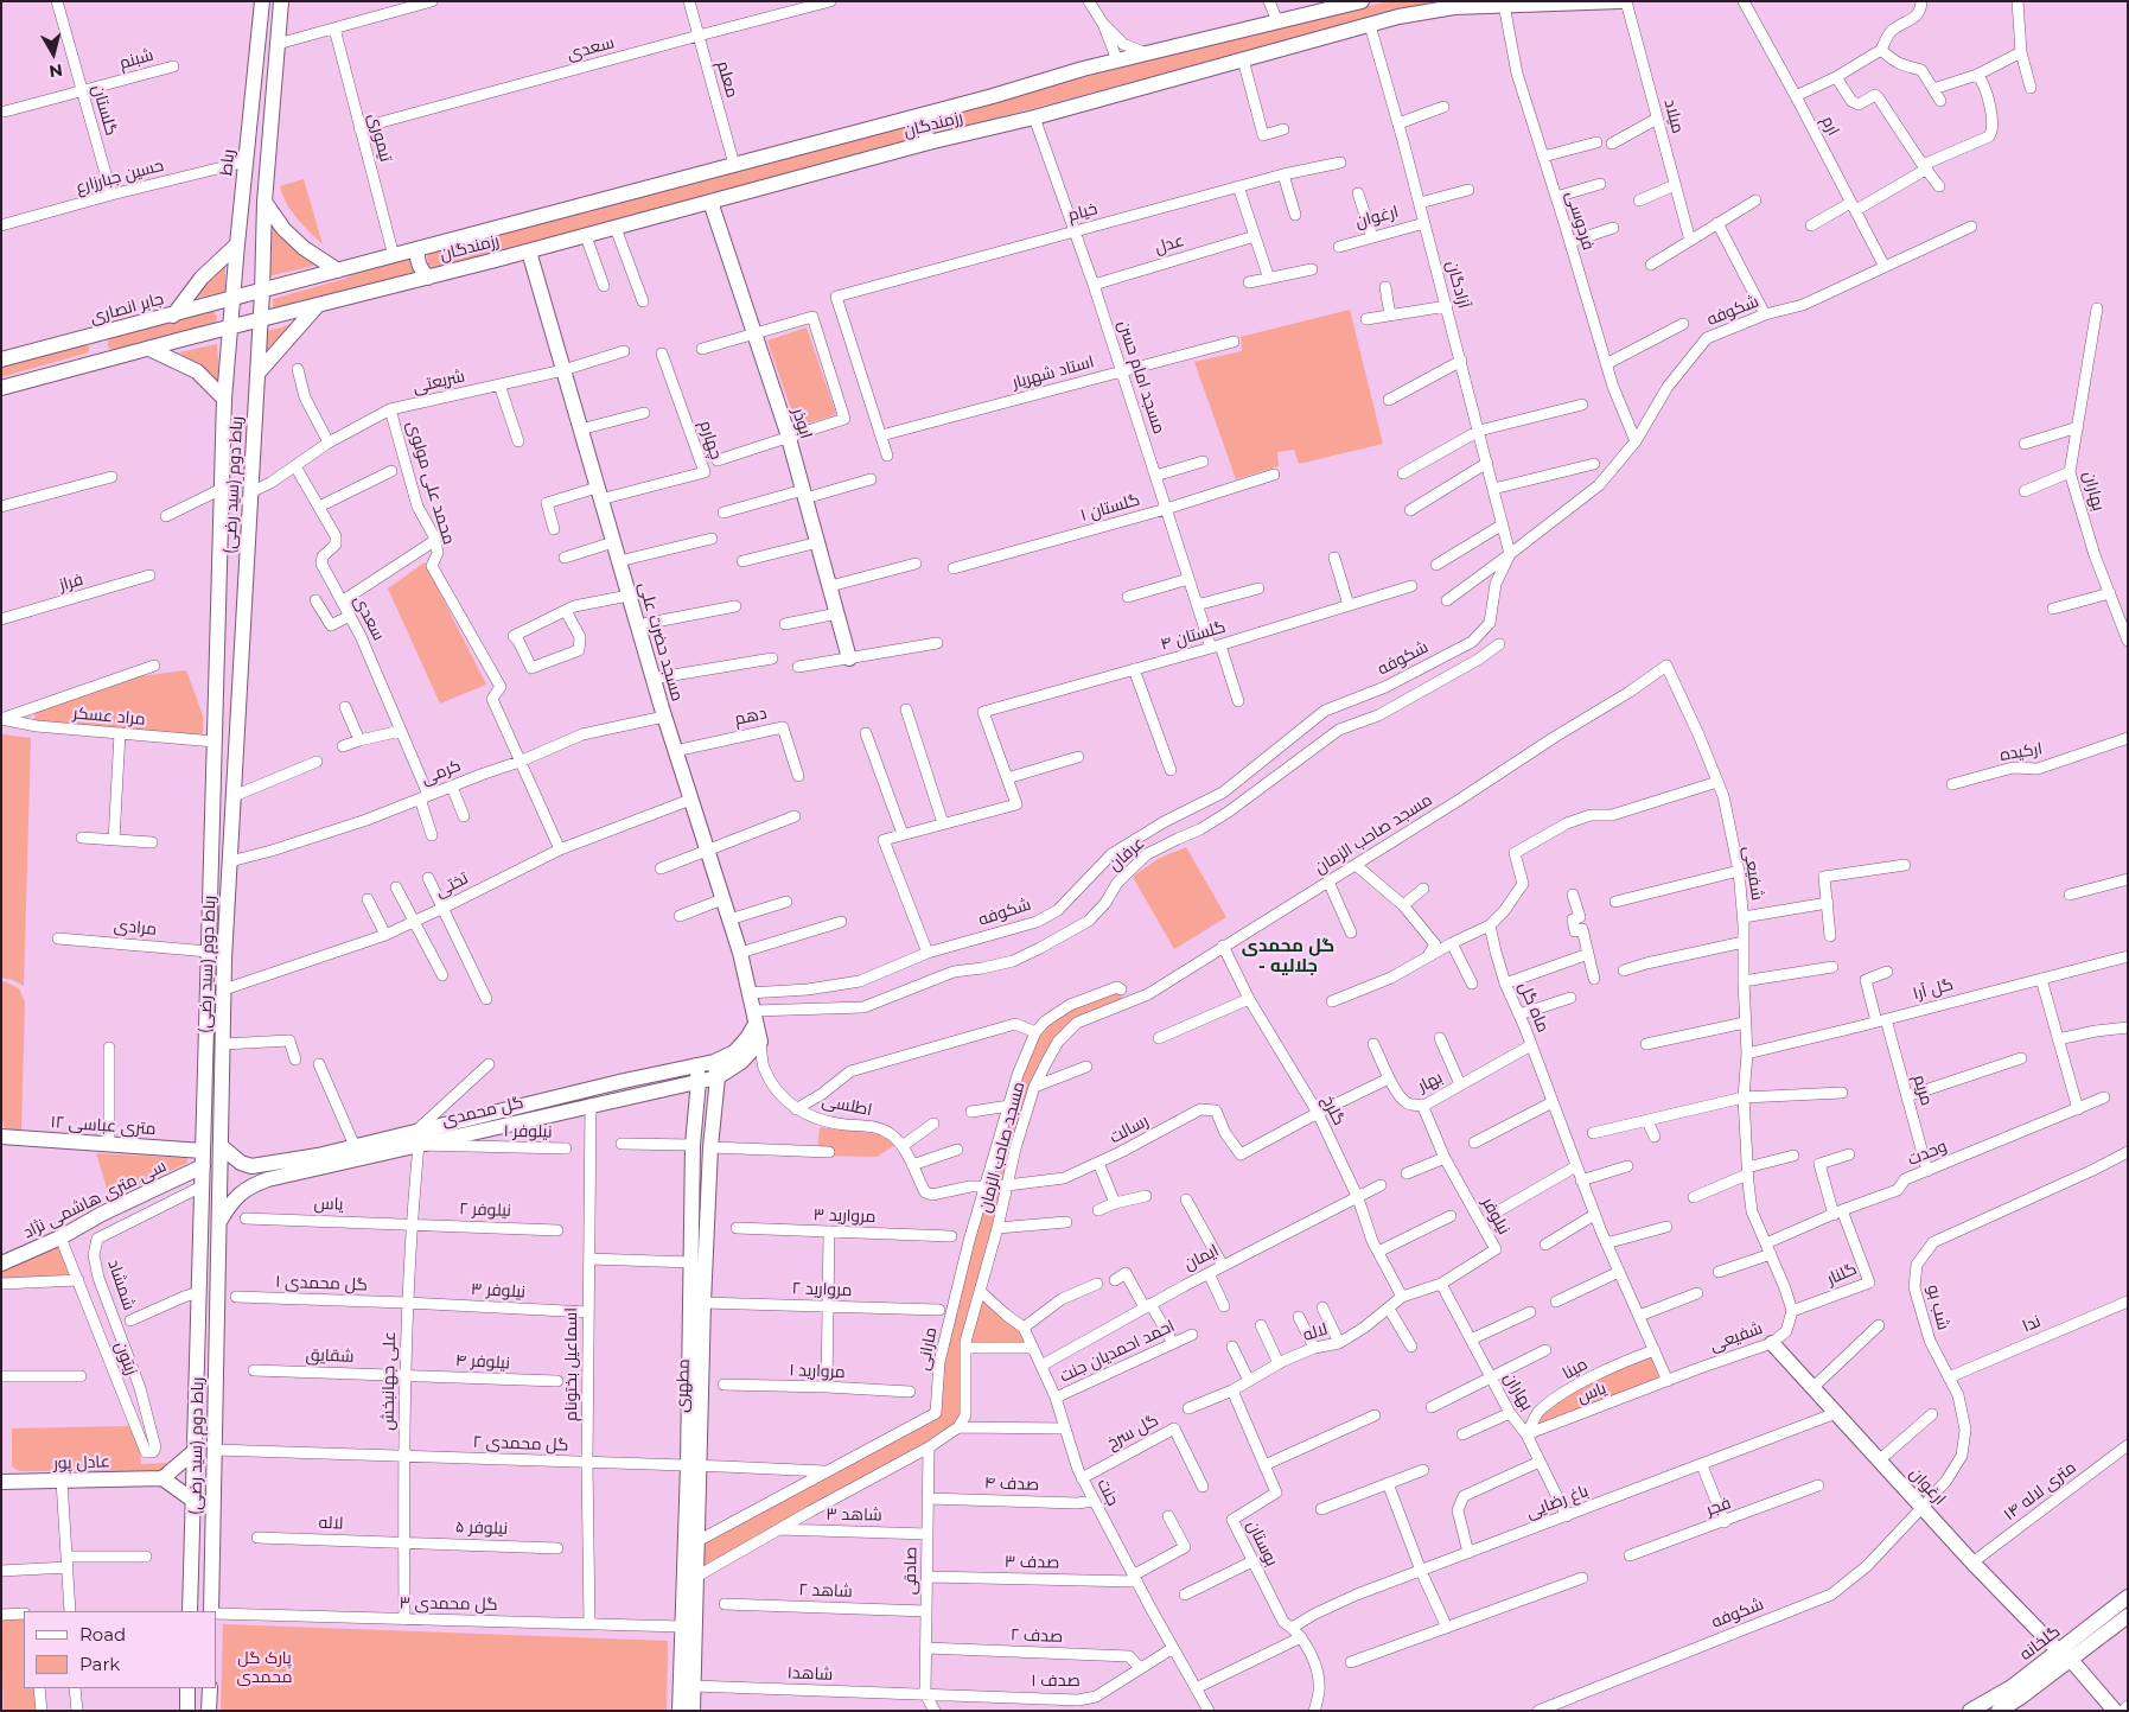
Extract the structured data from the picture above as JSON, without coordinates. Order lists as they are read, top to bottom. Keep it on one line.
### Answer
{"streets":{"main road":["رزمندگان","رباط","ارغوان","جابر انصاری","ابوذر","رباط دوم (سید رضی)","مسجد حضرت علی","گل محمدی","۱۲ متری عباسی","سی متری هاشمی نژاد","مطهری","عادل پور","گلخانه"],"street":["سعدی","شبنم","معلم","گلستان","میلاد","ارم","تیموری","حسین جبارزارع","خیام","فردوسی","عدل","آزادگان","شکوفه","استاد شهریار","مسجد امام حسن","شریعتی","چهارم","محمد علی مولوی","بهاران","گلستان ۱","فراز","گلستان ۴","مراد عسکر","دهم","ارکیده","کرمی","مسجد صاحب الزمان","عرفان","شفیعی","تختی","مرادی","گل آرا","ماه گل","بهار","مریم","اطلسی","گلرخ","رسالت","نیلوفر ۱","وحدت","یاس","نیلوفر ۲","مروارید ۳","نیلوفر","ایمان","گلنار","گل محمدی ۱","شمشاد","مروارید ۲","نیلوفر ۳","شب بو","ندا","لاله","مارانی","احمد احمدیان جنت","شقایق","زیتون","نیلوفر ۴","اسماعیل بختونام","مینا","مروارید ۱","علی جهانبخش","گل سرخ","گل محمدی ۲","صدف ۴","۱۴ متری لاله","جنت","باغ رضایی","فجر","شاهد ۳","نیلوفر ۵","بوستان","صدف ۳","صادقی","شاهد ۲","گل محمدی ۳","صدف ۲","شاهد۱","صدف ۱"]},"crossings":[["سعدی","معلم"],["سعدی","تیموری"],["سعدی","شریعتی"],["سعدی","کرمی"],["شبنم","گلستان"],["معلم","رزمندگان"],["گلستان","حسین جبارزارع"],["رزمندگان","تیموری"],["رزمندگان","فردوسی"],["رزمندگان","آزادگان"],["رزمندگان","جابر انصاری"],["رزمندگان","مسجد امام حسن"],["رزمندگان","ابوذر"],["رزمندگان","رباط دوم (سید رضی)"],["رزمندگان","مسجد حضرت علی"],["ارم","شکوفه"],["رباط","حسین جبارزارع"],["رباط","جابر انصاری"],["رباط","رباط دوم (سید رضی)"],["خیام","استاد شهریار"],["خیام","مسجد امام حسن"],["ارغوان","آزادگان"],["ارغوان","شکوفه"],["ارغوان","شفیعی"],["ارغوان","شب بو"],["ارغوان","۱۴ متری لاله"],["ارغوان","باغ رضایی"],["ارغوان","گلخانه"],["فردوسی","شکوفه"],["عدل","مسجد امام حسن"],["آزادگان","شکوفه"],["شکوفه","مسجد حضرت علی"],["شکوفه","شب بو"],["استاد شهریار","مسجد امام حسن"],["مسجد امام حسن","گلستان ۱"],["مسجد امام حسن","گلستان ۴"],["شریعتی","محمد علی مولوی"],["شریعتی","رباط دوم (سید رضی)"],["شریعتی","مسجد حضرت علی"],["چهارم","مسجد حضرت علی"],["محمد علی مولوی","کرمی"],["محمد علی مولوی","تختی"],["رباط دوم (سید رضی)","مراد عسکر"],["رباط دوم (سید رضی)","کرمی"],["رباط دوم (سید رضی)","تختی"],["رباط دوم (سید رضی)","مرادی"],["رباط دوم (سید رضی)","گل محمدی"],["رباط دوم (سید رضی)","۱۲ متری عباسی"],["رباط دوم (سید رضی)","سی متری هاشمی نژاد"],["رباط دوم (سید رضی)","شمشاد"],["رباط دوم (سید رضی)","گل محمدی ۲"],["بهاران","یاس"],["بهاران","نیلوفر"],["بهاران","مینا"],["بهاران","باغ رضایی"],["مسجد حضرت علی","دهم"],["مسجد حضرت علی","کرمی"],["مسجد حضرت علی","عرفان"],["مسجد حضرت علی","تختی"],["مسجد حضرت علی","اطلسی"],["مسجد حضرت علی","گل محمدی"],["مسجد صاحب الزمان","شفیعی"],["مسجد صاحب الزمان","گلرخ"],["مسجد صاحب الزمان","رسالت"],["مسجد صاحب الزمان","جنت"],["عرفان","گل محمدی"],["شفیعی","گل آرا"],["شفیعی","ماه گل"],["شفیعی","وحدت"],["شفیعی","یاس"],["شفیعی","گلنار"],["گل آرا","مریم"],["ماه گل","بهار"],["ماه گل","یاس"],["ماه گل","مینا"],["بهار","نیلوفر"],["مریم","وحدت"],["اطلسی","گل محمدی"],["گلرخ","رسالت"],["گلرخ","نیلوفر"],["گلرخ","ایمان"],["گلرخ","لاله"],["گل محمدی","نیلوفر ۱"],["گل محمدی","اسماعیل بختونام"],["گل محمدی","علی جهانبخش"],["گل محمدی","مطهری"],["نیلوفر ۱","علی جهانبخش"],["وحدت","گلنار"],["سی متری هاشمی نژاد","زیتون"],["یاس","نیلوفر ۲"],["یاس","مینا"],["یاس","علی جهانبخش"],["نیلوفر ۲","علی جهانبخش"],["نیلوفر","لاله"],["ایمان","جنت"],["گل محمدی ۱","نیلوفر ۳"],["گل محمدی ۱","علی جهانبخش"],["شمشاد","زیتون"],["مروارید ۲","مطهری"],["نیلوفر ۳","اسماعیل بختونام"],["نیلوفر ۳","علی جهانبخش"],["شب بو","ندا"],["لاله","علی جهانبخش"],["لاله","نیلوفر ۵"],["لاله","بوستان"],["مارانی","مطهری"],["مارانی","گل محمدی ۲"],["احمد احمدیان جنت","جنت"],["شقایق","نیلوفر ۴"],["شقایق","علی جهانبخش"],["نیلوفر ۴","علی جهانبخش"],["اسماعیل بختونام","گل محمدی ۲"],["اسماعیل بختونام","گل محمدی ۳"],["علی جهانبخش","گل محمدی ۲"],["علی جهانبخش","نیلوفر ۵"],["علی جهانبخش","گل محمدی ۳"],["مطهری","گل محمدی ۲"],["مطهری","گل محمدی ۳"],["مطهری","شاهد۱"],["گل سرخ","جنت"],["صدف ۴","جنت"],["صدف ۴","صادقی"],["جنت","صدف ۳"],["جنت","صدف ۱"],["باغ رضایی","بوستان"],["شاهد ۳","صادقی"],["صدف ۳","صادقی"],["صادقی","شاهد ۲"],["صادقی","صدف ۲"],["صادقی","شاهد۱"],["صادقی","صدف ۱"],["صدف ۲","صدف ۱"],["شاهد۱","صدف ۱"]],"districts":["گل محمدی - جلالیه"],"parks":["پارک گل محمدی"],"legend":["Road","Park"],"north":"bottom"}
